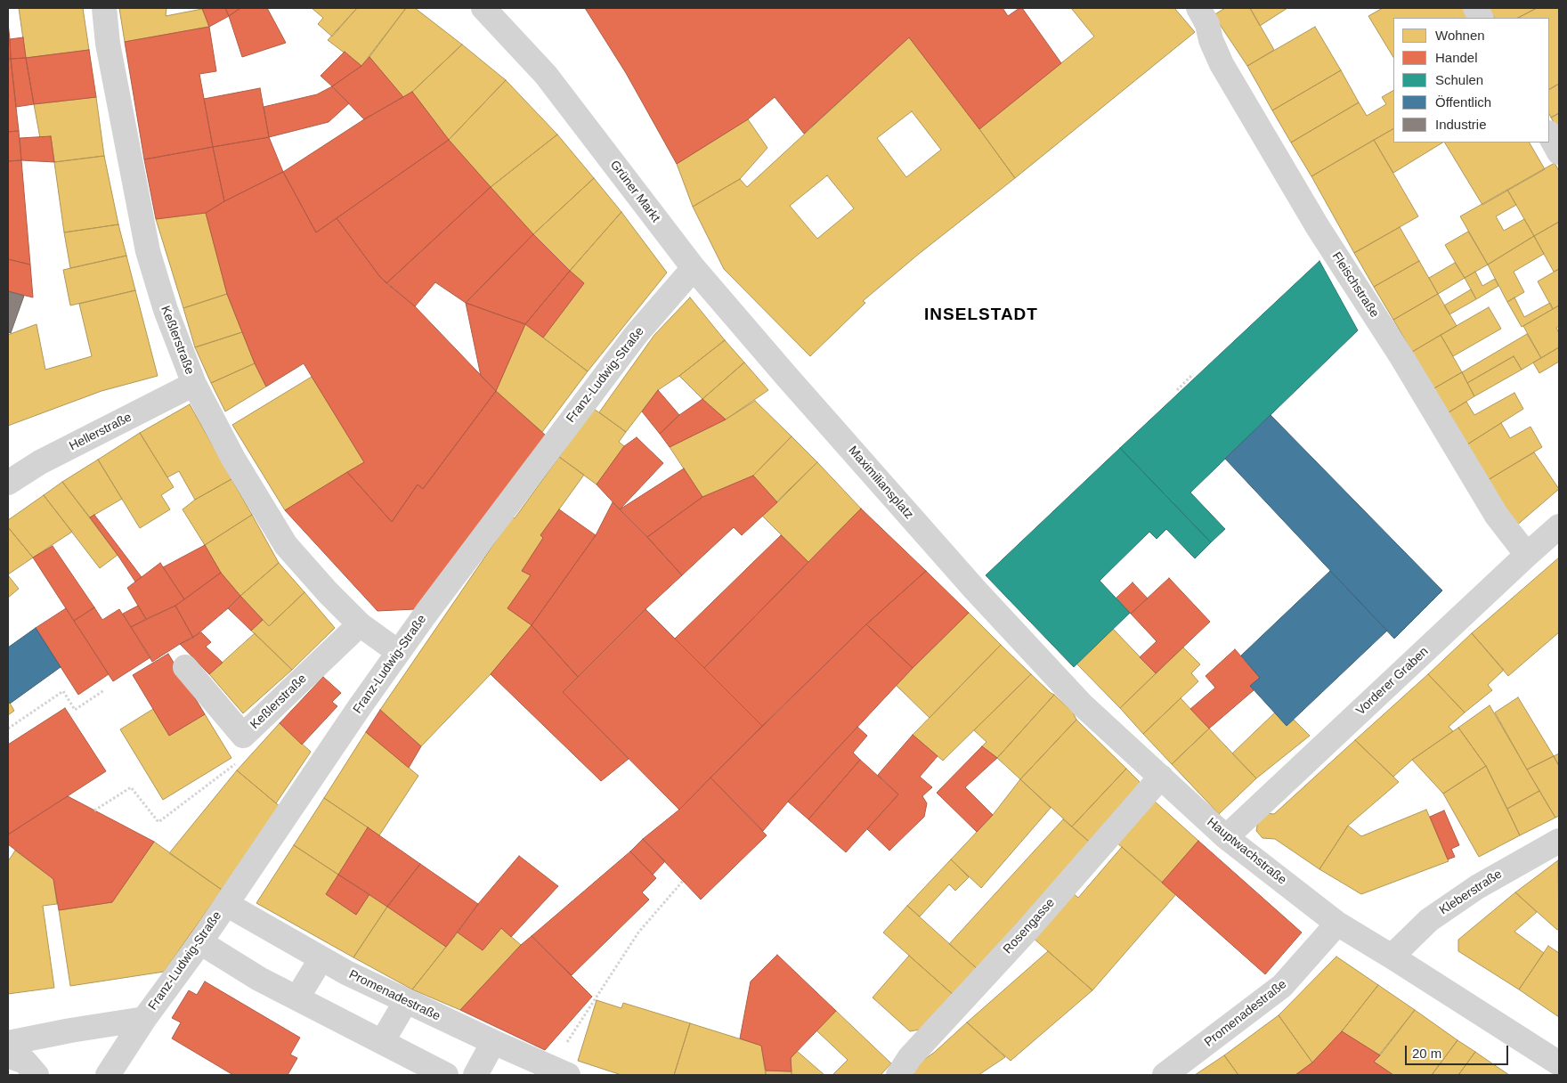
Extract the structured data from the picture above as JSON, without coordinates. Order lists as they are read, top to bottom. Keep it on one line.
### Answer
{"streets":{"street":["Grüner Markt","Fleischstraße","Keßlerstraße","Franz-Ludwig-Straße","Hellerstraße","Maximiliansplatz","Vorderer Graben","Hauptwachstraße","Kleberstraße","Rosengasse","Promenadestraße"]},"crossings":[["Grüner Markt","Franz-Ludwig-Straße"],["Grüner Markt","Maximiliansplatz"],["Fleischstraße","Vorderer Graben"],["Keßlerstraße","Franz-Ludwig-Straße"],["Keßlerstraße","Hellerstraße"],["Franz-Ludwig-Straße","Promenadestraße"],["Maximiliansplatz","Hauptwachstraße"],["Vorderer Graben","Hauptwachstraße"],["Hauptwachstraße","Kleberstraße"],["Hauptwachstraße","Rosengasse"],["Hauptwachstraße","Promenadestraße"]],"districts":["INSELSTADT"],"legend":["Wohnen","Handel","Schulen","Öffentlich","Industrie"],"scale_bar":"20 m"}
